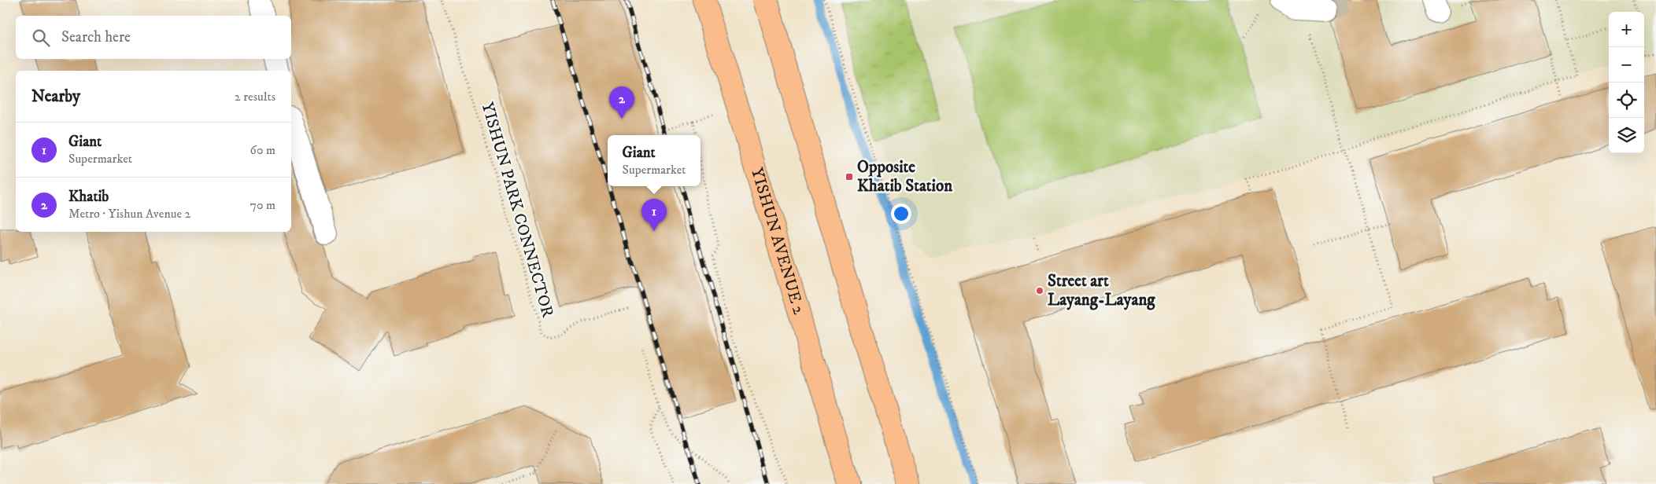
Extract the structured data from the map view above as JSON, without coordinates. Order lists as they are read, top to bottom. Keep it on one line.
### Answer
{"streets":{"main road":["YISHUN AVENUE 2"],"path":["YISHUN PARK CONNECTOR"]},"places":{"transit":["Opposite Khatib Station"],"other":["Street art Layang-Layang"]},"page":{"map_buttons":["+","−"],"search":"Search here","heading":["Nearby","2 results"],"pins":["2","1"],"list":[{"mark":"1","name":"Giant","note":"Supermarket","value":"60 m"},{"mark":"2","name":"Khatib","note":"Metro · Yishun Avenue 2","value":"70 m"}],"popup":["Giant","Supermarket"]}}
